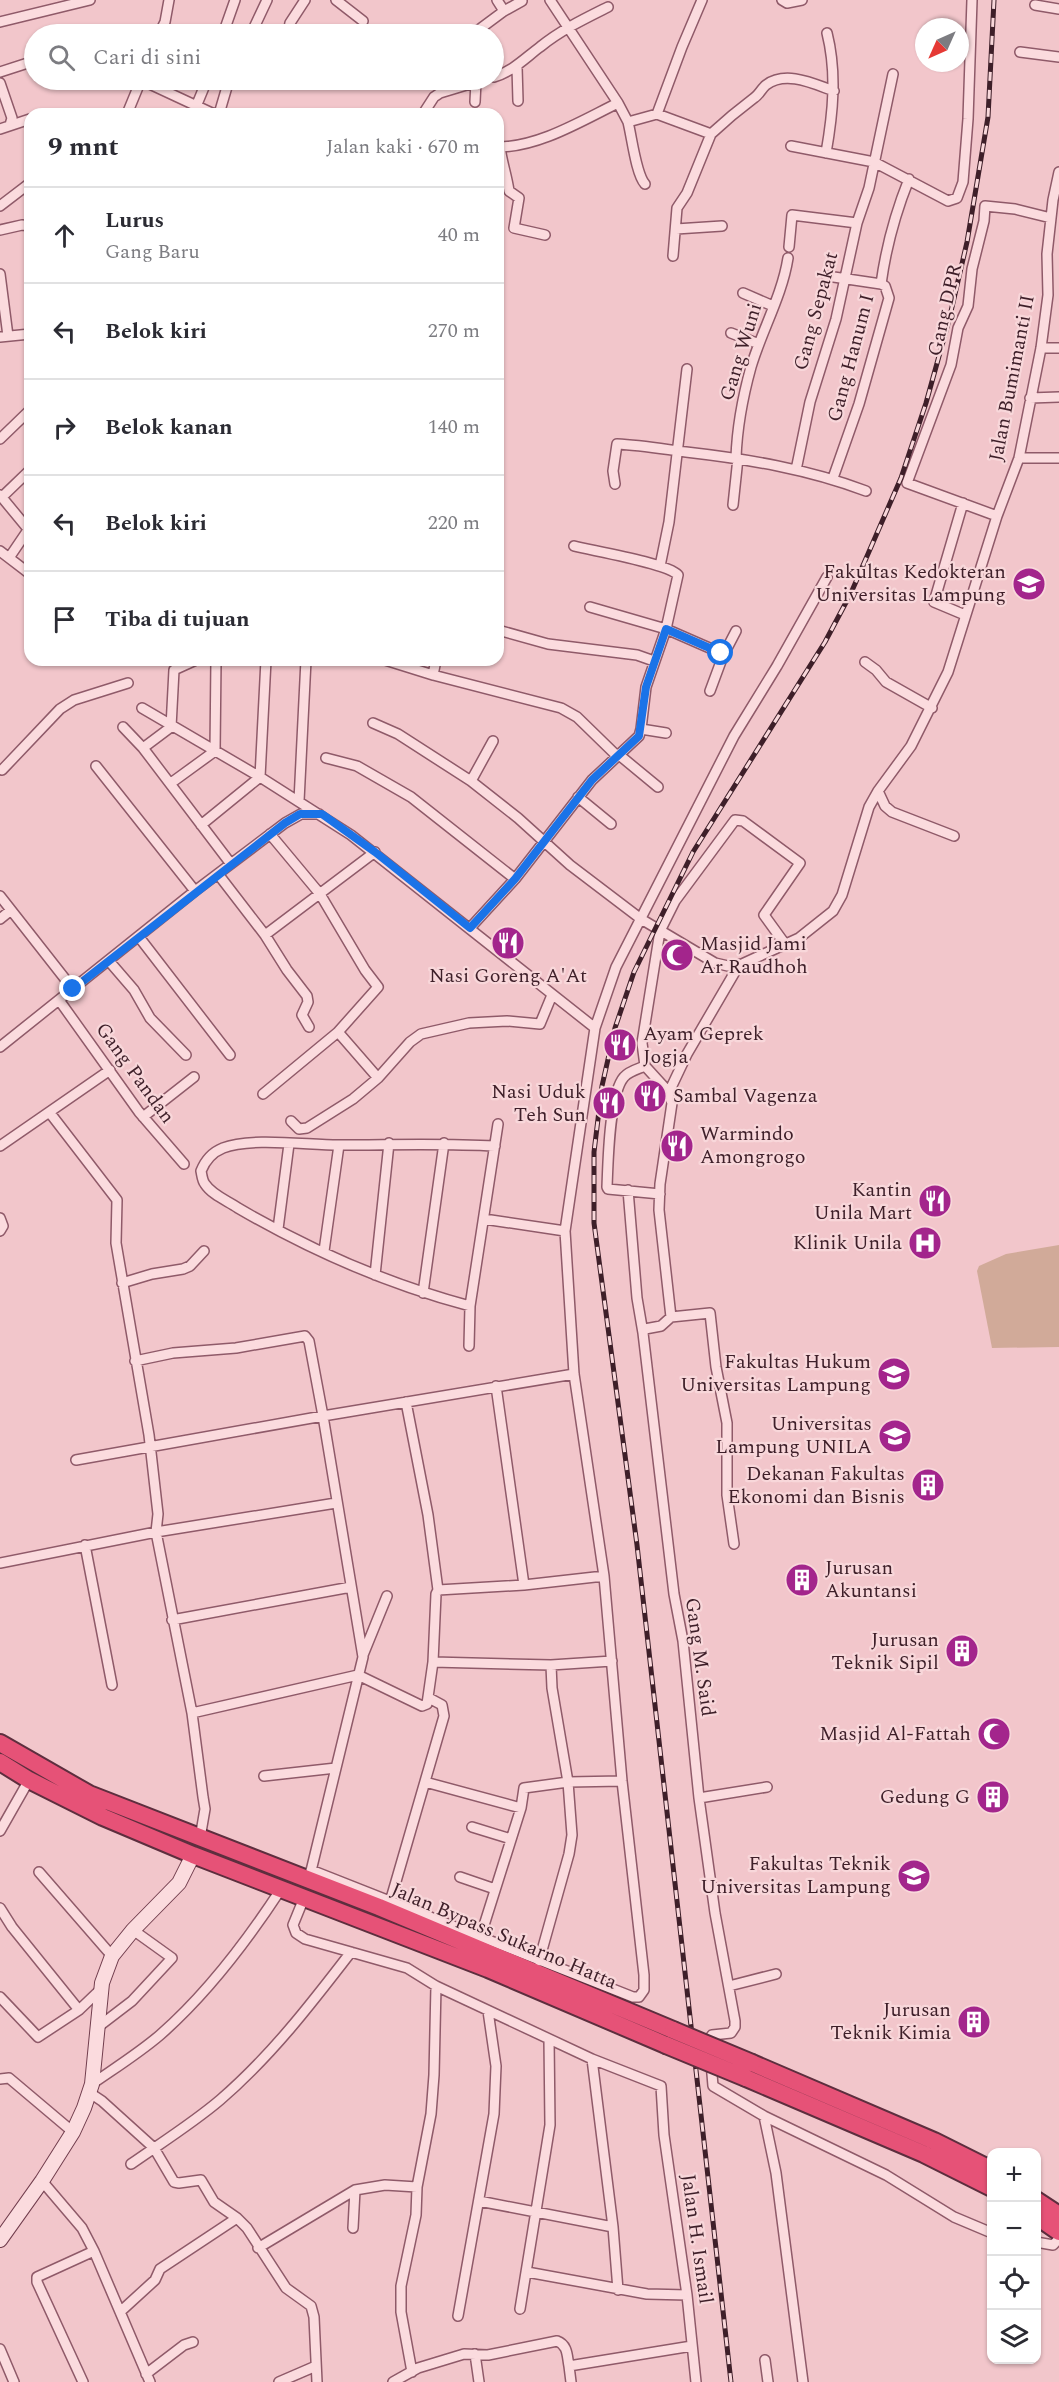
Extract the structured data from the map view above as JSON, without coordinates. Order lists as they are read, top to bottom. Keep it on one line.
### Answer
{"streets":{"highway":["Jalan Bypass Sukarno Hatta"],"street":["Gang DPR","Gang Sepakat","Gang Wuni","Gang Hanum I","Jalan Bumimanti II","Gang Pandan","Gang M. Said","Jalan H. Ismail"]},"crossings":[["Gang DPR","Jalan Bumimanti II"]],"places":{"school or university":["Fakultas Kedokteran Universitas Lampung","Fakultas Hukum Universitas Lampung","Universitas Lampung UNILA","Fakultas Teknik Universitas Lampung"],"restaurant":["Nasi Goreng A'At","Ayam Geprek Jogja","Sambal Vagenza","Nasi Uduk Teh Sun","Warmindo Amongrogo","Kantin Unila Mart"],"mosque":["Masjid Jami Ar Raudhoh","Masjid Al-Fattah"],"hospital":["Klinik Unila"],"building":["Dekanan Fakultas Ekonomi dan Bisnis","Jurusan Akuntansi","Jurusan Teknik Sipil","Gedung G","Jurusan Teknik Kimia"]},"north":"bottom left","page":{"search":"Cari di sini","heading":["9 mnt","Jalan kaki · 670 m"],"list":[["Lurus","Gang Baru","40 m"],["Belok kiri","270 m"],["Belok kanan","140 m"],["Belok kiri","220 m"],"Tiba di tujuan"],"map_buttons":["+","−"]}}
